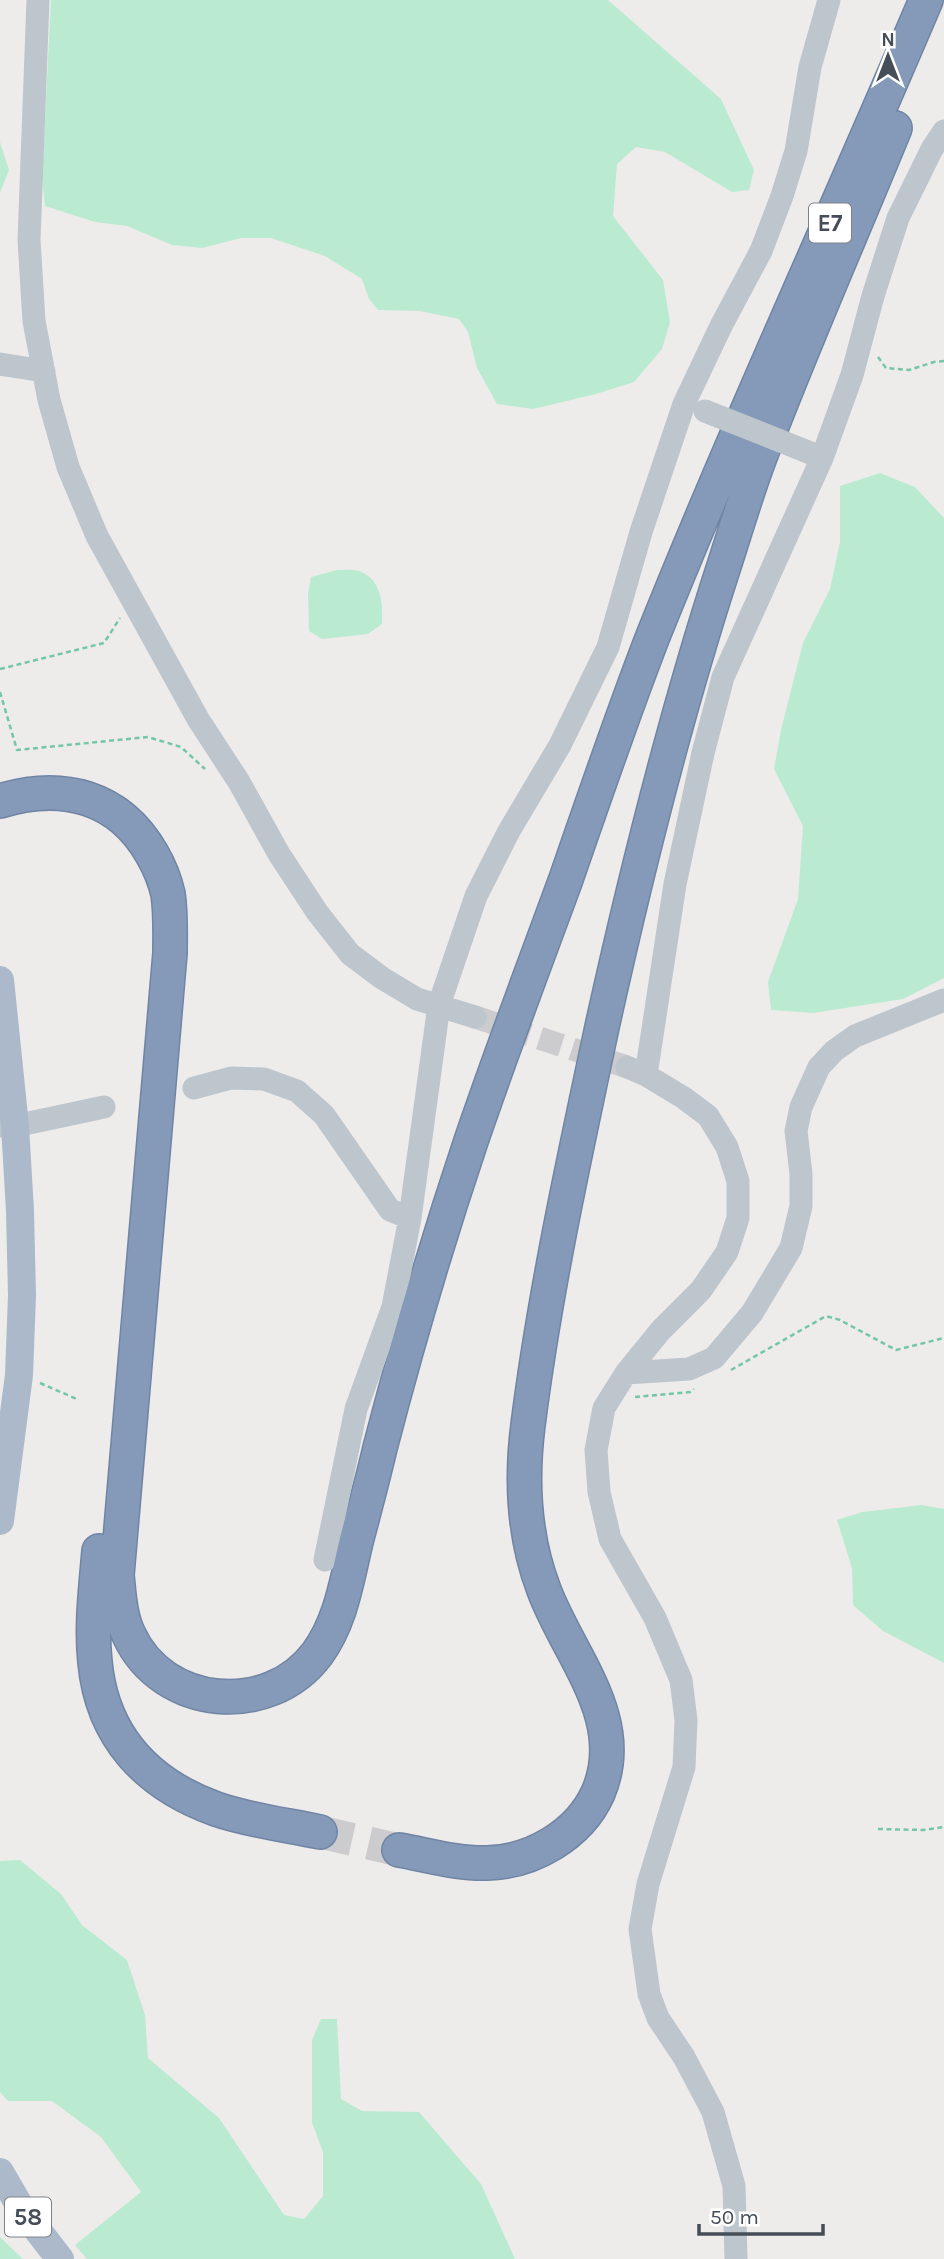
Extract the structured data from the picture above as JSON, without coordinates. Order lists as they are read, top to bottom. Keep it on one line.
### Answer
{"streets":{"highway":["E7"],"main road":["58"]},"scale_bar":"50 m","north":"top"}
